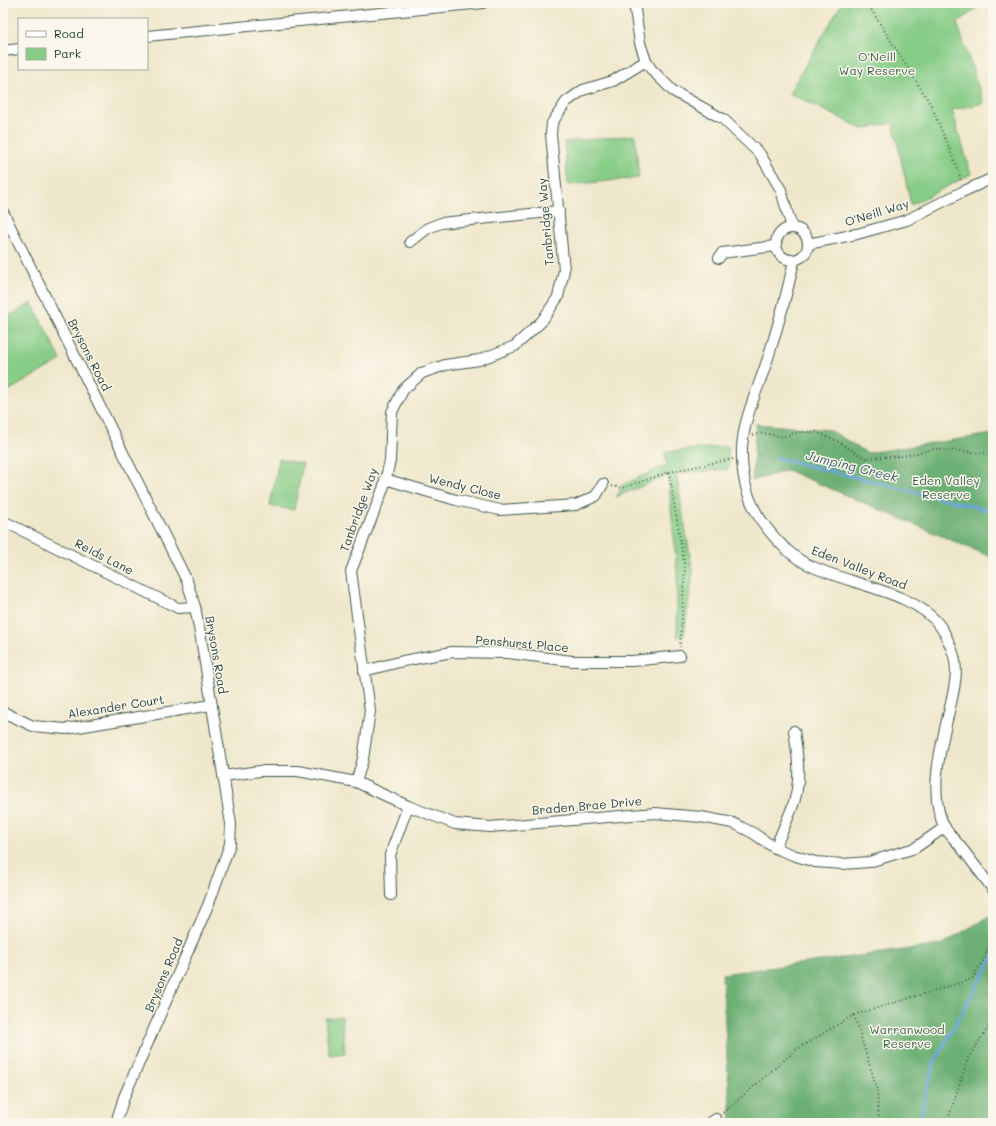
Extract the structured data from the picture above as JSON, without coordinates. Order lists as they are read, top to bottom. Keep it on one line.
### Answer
{"streets":{"street":["O'Neill Way","Tanbridge Way","Brysons Road","Wendy Close","Reids Lane","Eden Valley Road","Penshurst Place","Alexander Court","Braden Brae Drive"]},"crossings":[["O'Neill Way","Eden Valley Road"],["Tanbridge Way","Wendy Close"],["Tanbridge Way","Penshurst Place"],["Tanbridge Way","Braden Brae Drive"],["Brysons Road","Reids Lane"],["Brysons Road","Alexander Court"],["Brysons Road","Braden Brae Drive"],["Eden Valley Road","Braden Brae Drive"]],"water":["Jumping Creek"],"parks":["O'Neill Way Reserve","Eden Valley Reserve","Warranwood Reserve"],"legend":["Road","Park"]}
